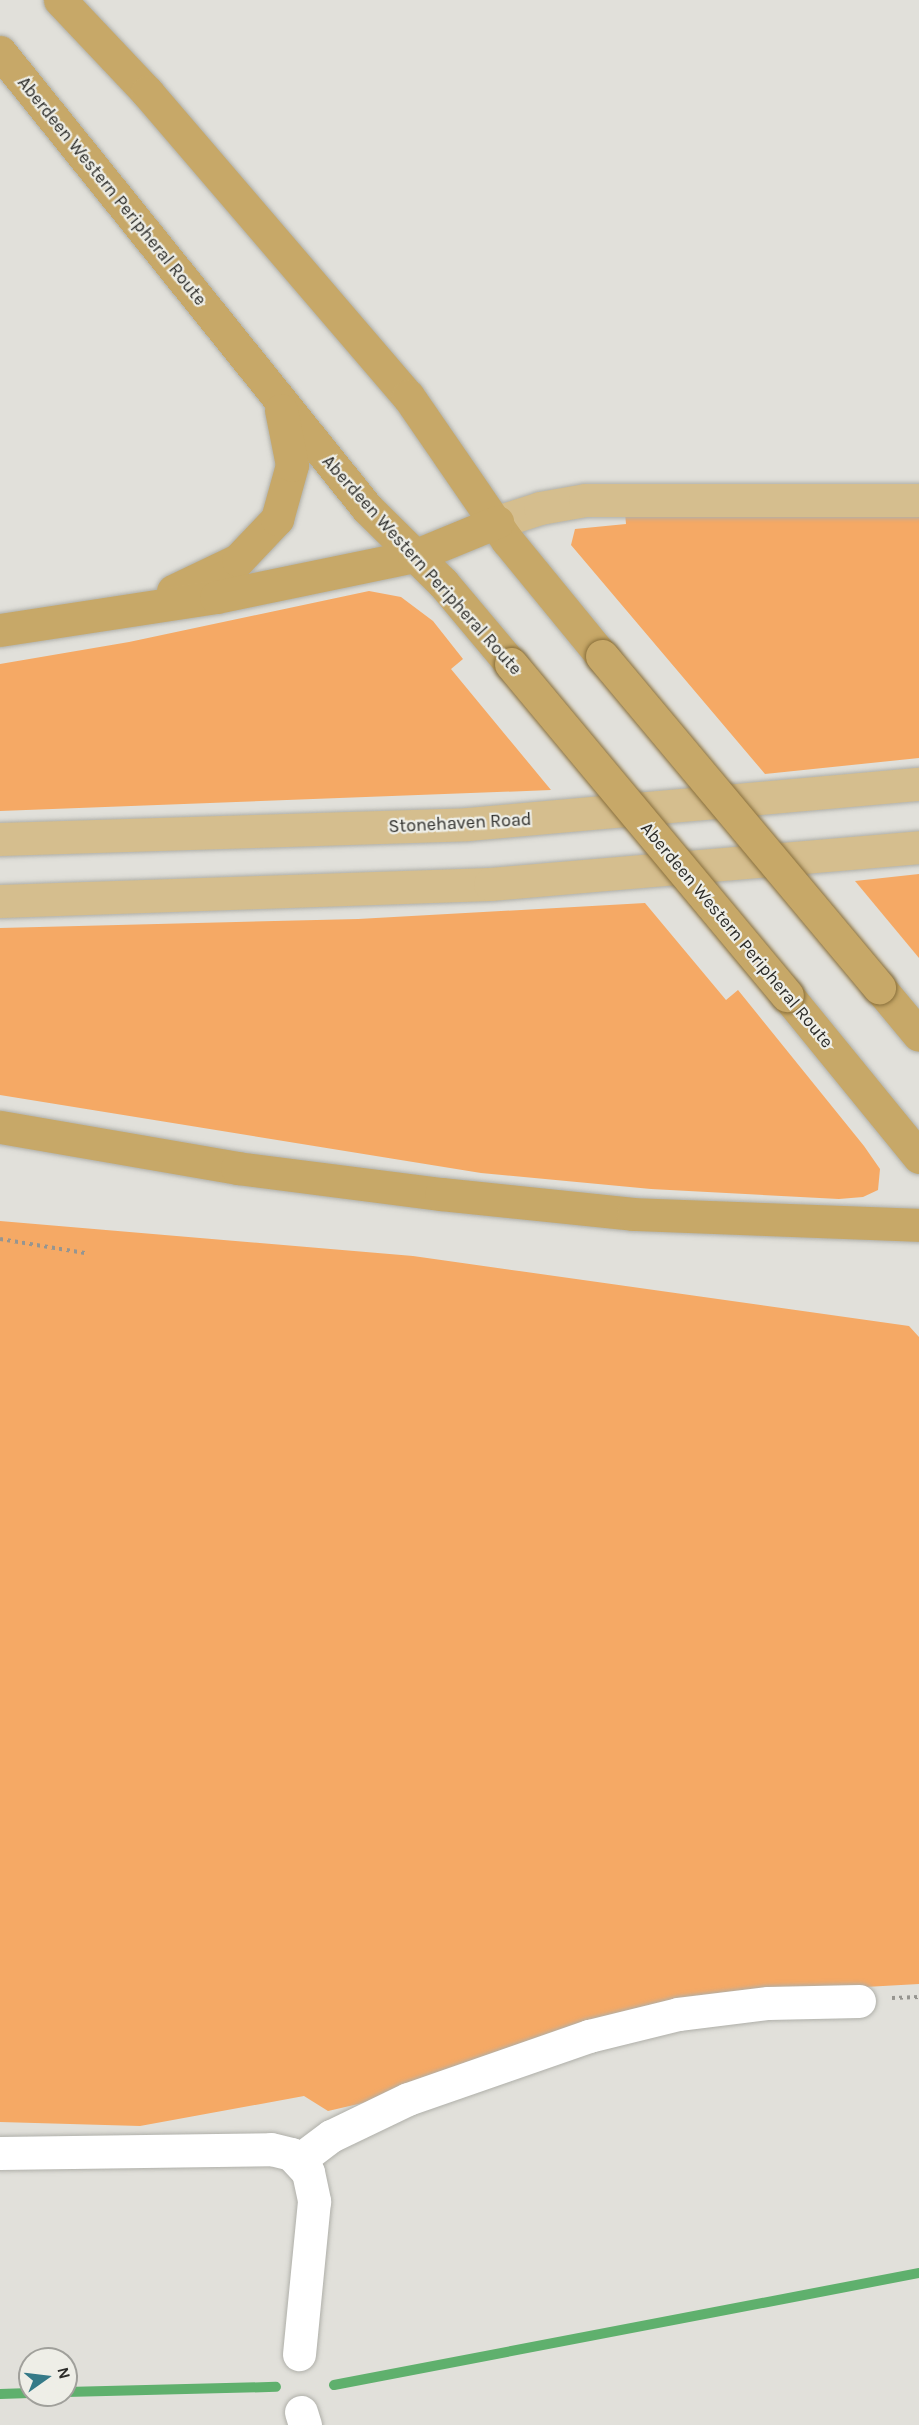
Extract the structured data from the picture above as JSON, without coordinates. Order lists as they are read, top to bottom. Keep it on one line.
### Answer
{"streets":{"highway":["Aberdeen Western Peripheral Route"],"main road":["Stonehaven Road"]},"north":"right"}
